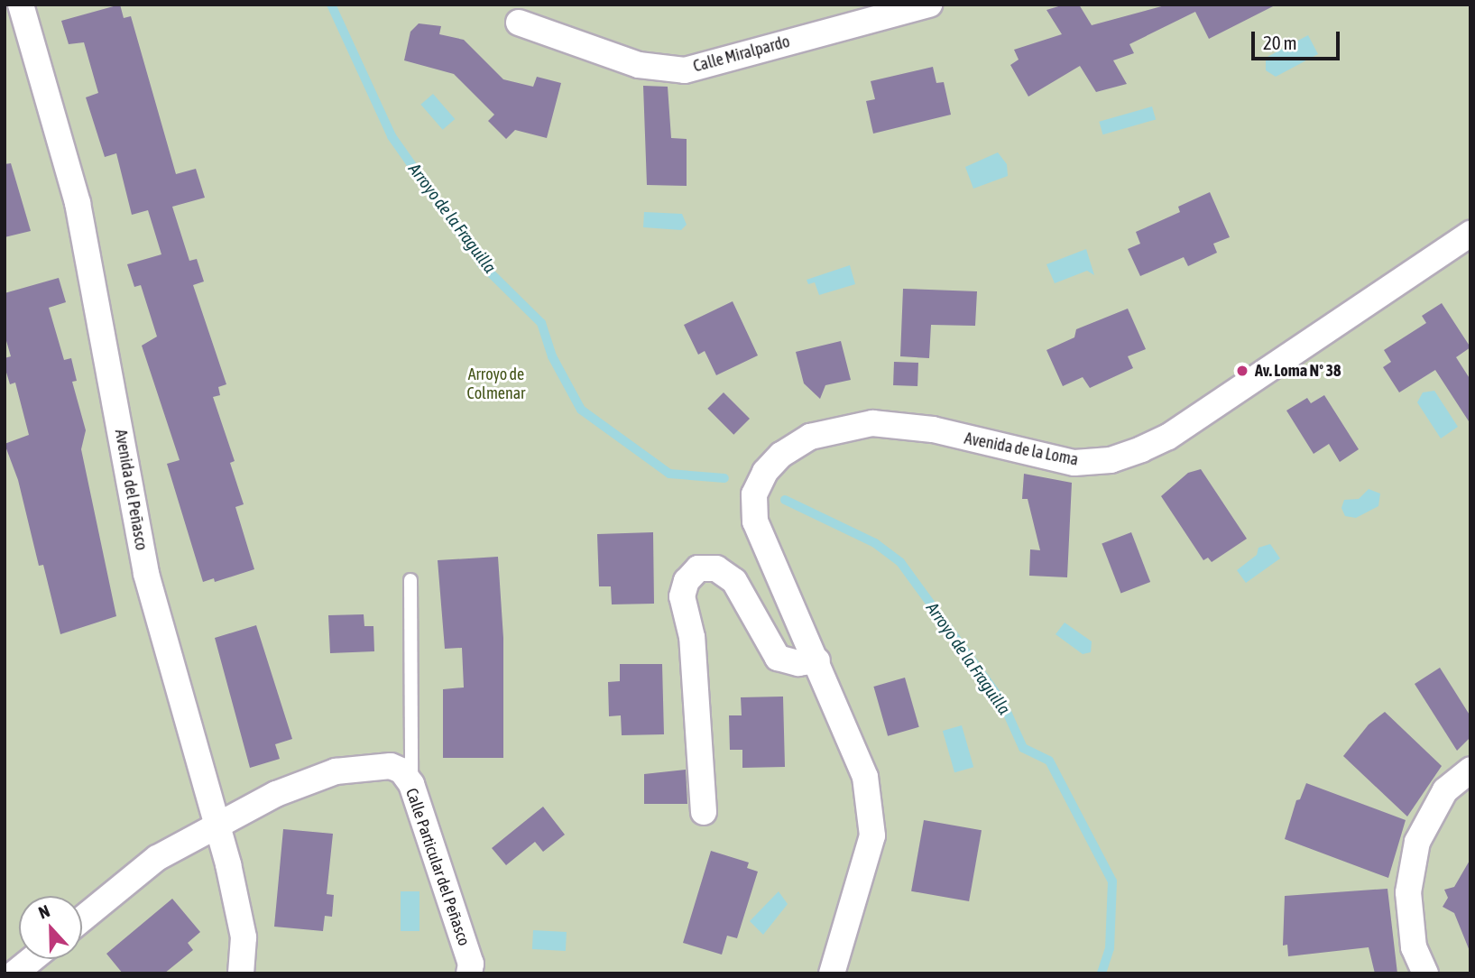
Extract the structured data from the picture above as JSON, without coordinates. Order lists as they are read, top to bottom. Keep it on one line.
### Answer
{"streets":{"street":["Calle Miralpardo","Avenida de la Loma","Avenida del Peñasco","Calle Particular del Peñasco"]},"crossings":[["Avenida del Peñasco","Calle Particular del Peñasco"]],"water":["Arroyo de la Fraguilla"],"parks":["Arroyo de Colmenar"],"places":["Av. Loma Nº 38"],"scale_bar":"20 m","north":"top"}
